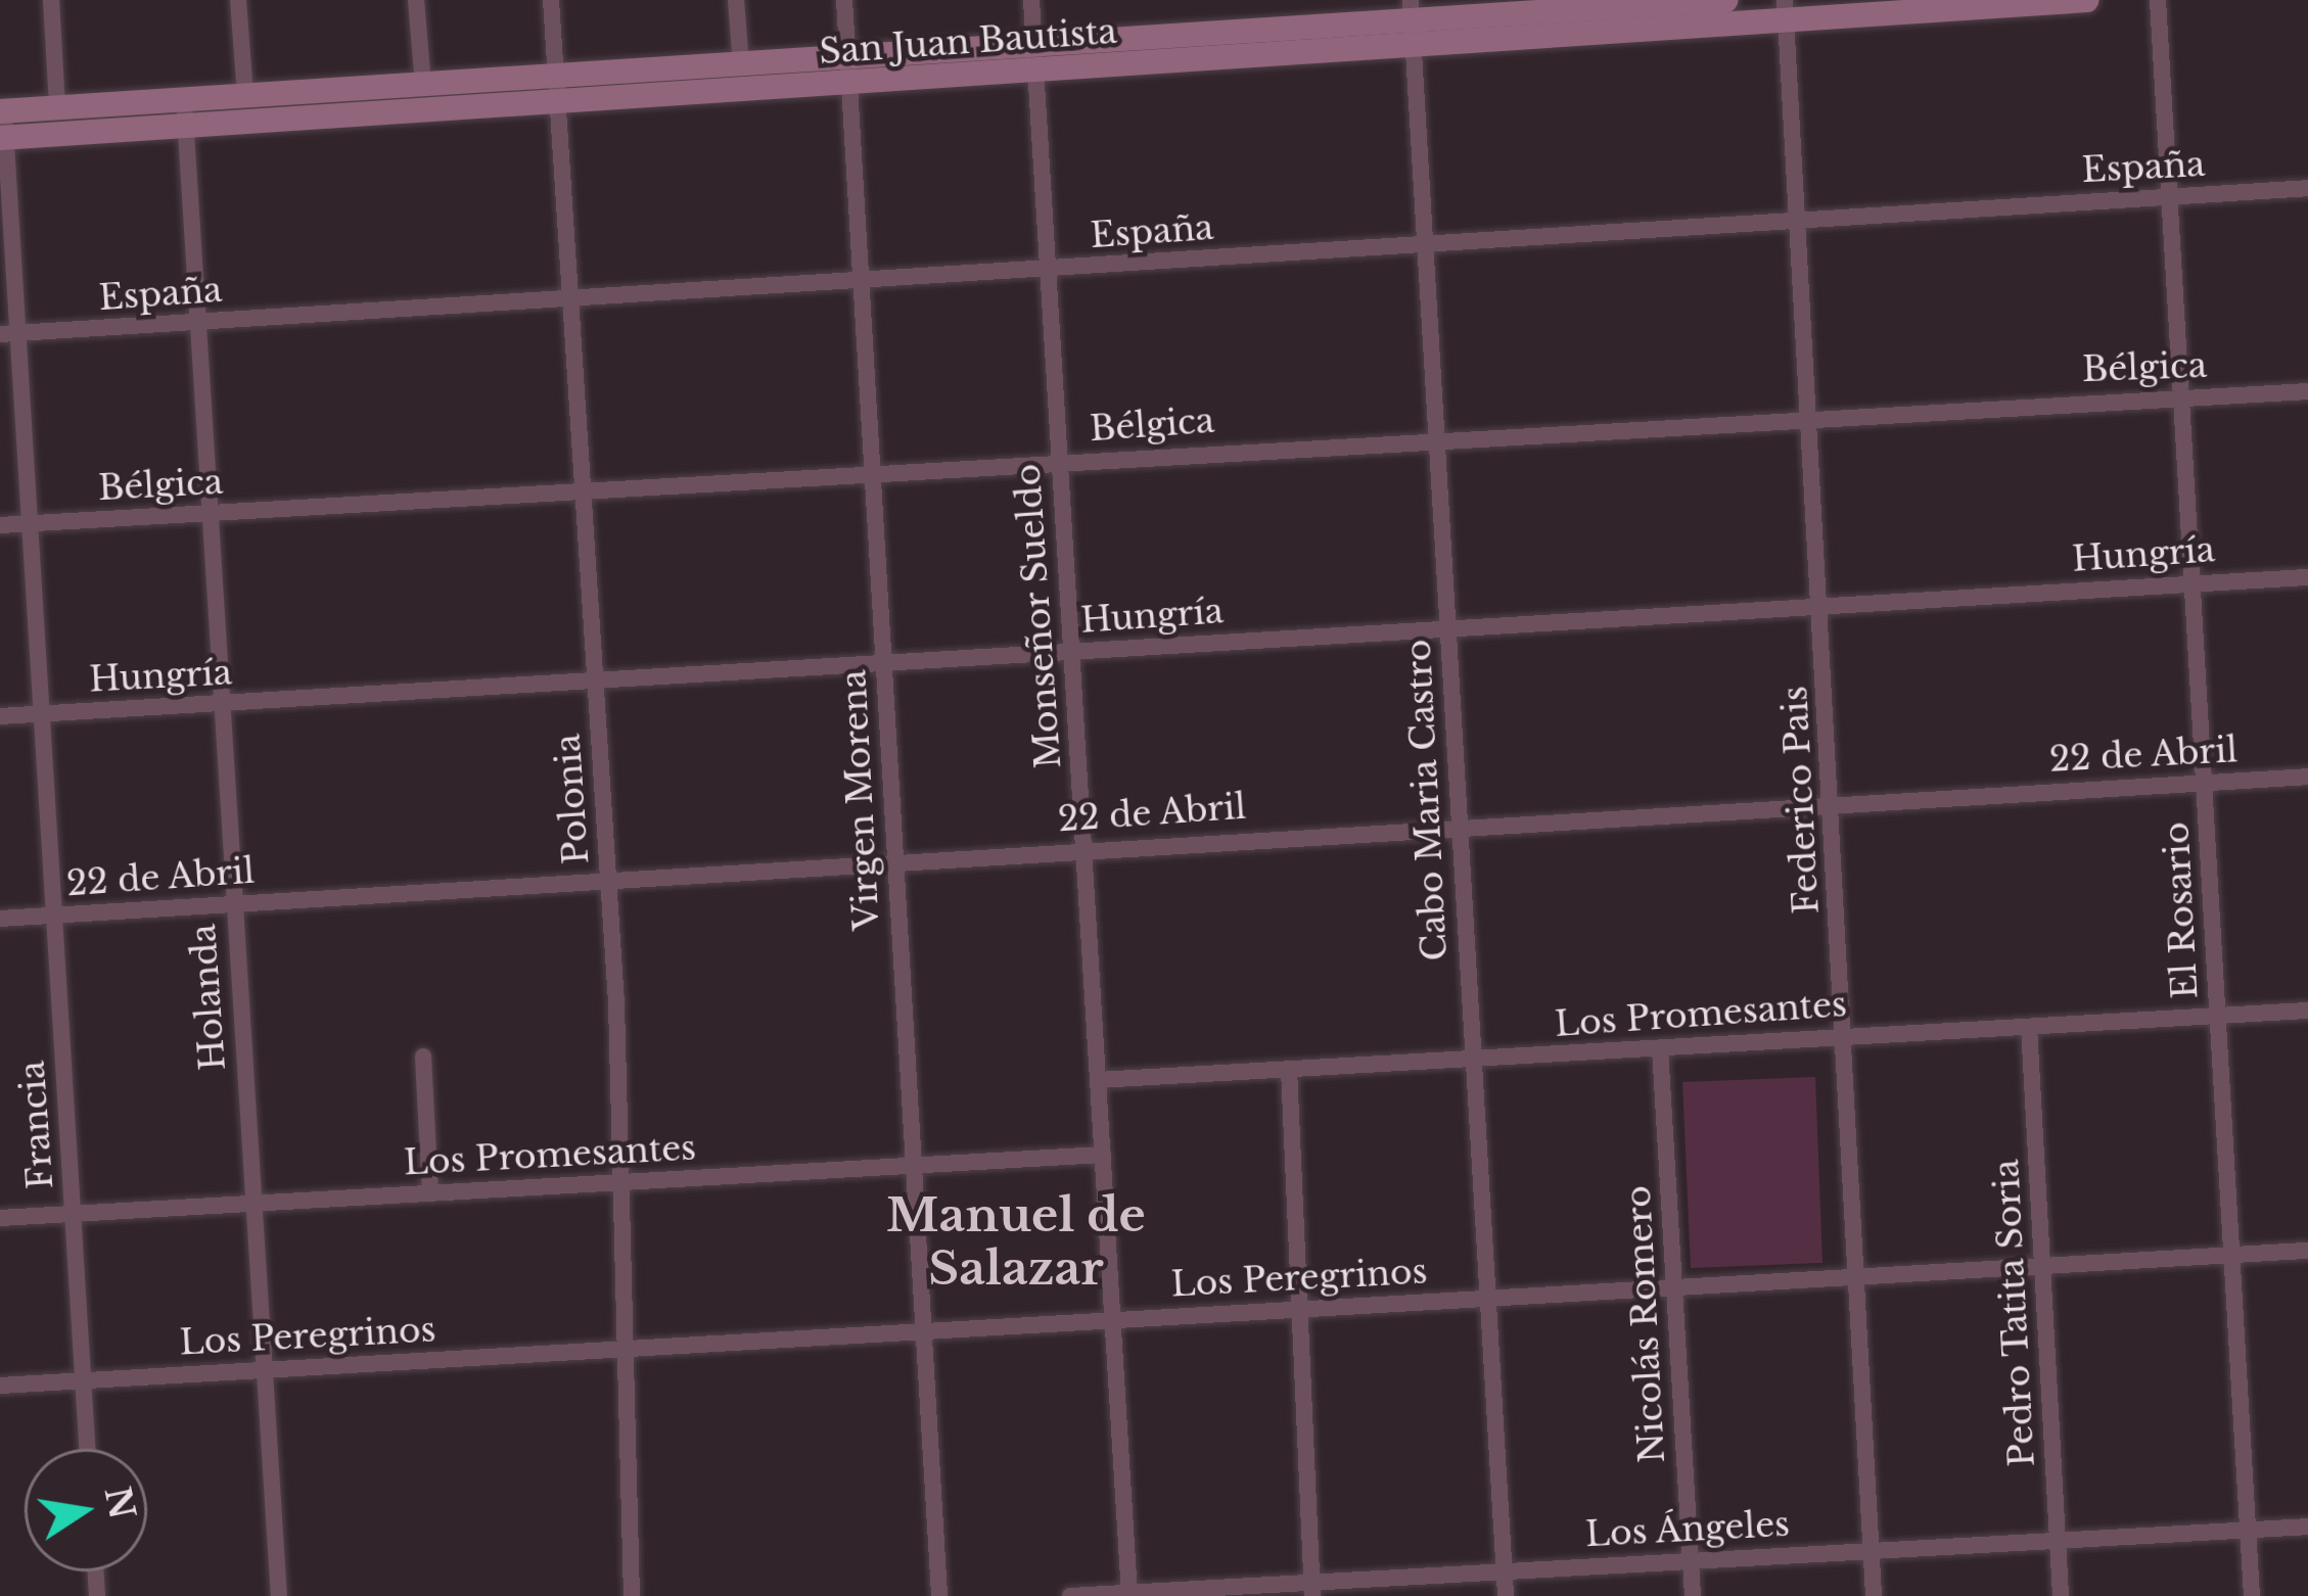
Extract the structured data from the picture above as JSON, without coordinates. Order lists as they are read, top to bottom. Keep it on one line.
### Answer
{"streets":{"street":["San Juan Bautista","España","Bélgica","Hungría","Monseñor Sueldo","22 de Abril","Polonia","Virgen Morena","Cabo Maria Castro","Federico Pais","El Rosario","Holanda","Los Promesantes","Francia","Los Peregrinos","Pedro Tatita Soria","Nicolás Romero","Los Ángeles"]},"crossings":[["San Juan Bautista","Monseñor Sueldo"],["San Juan Bautista","Polonia"],["San Juan Bautista","Virgen Morena"],["San Juan Bautista","Cabo Maria Castro"],["San Juan Bautista","Federico Pais"],["San Juan Bautista","Holanda"],["San Juan Bautista","Francia"],["España","Monseñor Sueldo"],["España","Polonia"],["España","Virgen Morena"],["España","Cabo Maria Castro"],["España","Federico Pais"],["España","El Rosario"],["España","Holanda"],["España","Francia"],["Bélgica","Monseñor Sueldo"],["Bélgica","Polonia"],["Bélgica","Virgen Morena"],["Bélgica","Cabo Maria Castro"],["Bélgica","Federico Pais"],["Bélgica","El Rosario"],["Bélgica","Holanda"],["Bélgica","Francia"],["Hungría","Monseñor Sueldo"],["Hungría","Polonia"],["Hungría","Virgen Morena"],["Hungría","Cabo Maria Castro"],["Hungría","Federico Pais"],["Hungría","El Rosario"],["Hungría","Holanda"],["Hungría","Francia"],["Monseñor Sueldo","22 de Abril"],["Monseñor Sueldo","Los Promesantes"],["Monseñor Sueldo","Los Peregrinos"],["Monseñor Sueldo","Los Ángeles"],["22 de Abril","Polonia"],["22 de Abril","Virgen Morena"],["22 de Abril","Cabo Maria Castro"],["22 de Abril","Federico Pais"],["22 de Abril","El Rosario"],["22 de Abril","Holanda"],["22 de Abril","Francia"],["Polonia","Los Promesantes"],["Polonia","Los Peregrinos"],["Virgen Morena","Los Promesantes"],["Virgen Morena","Los Peregrinos"],["Cabo Maria Castro","Los Promesantes"],["Cabo Maria Castro","Los Peregrinos"],["Cabo Maria Castro","Los Ángeles"],["Federico Pais","Los Promesantes"],["Federico Pais","Los Peregrinos"],["Federico Pais","Los Ángeles"],["El Rosario","Los Promesantes"],["El Rosario","Los Peregrinos"],["El Rosario","Los Ángeles"],["Holanda","Los Promesantes"],["Holanda","Los Peregrinos"],["Los Promesantes","Francia"],["Los Promesantes","Pedro Tatita Soria"],["Los Promesantes","Nicolás Romero"],["Francia","Los Peregrinos"],["Los Peregrinos","Pedro Tatita Soria"],["Los Peregrinos","Nicolás Romero"],["Pedro Tatita Soria","Los Ángeles"],["Nicolás Romero","Los Ángeles"]],"districts":["Manuel de Salazar"],"north":"right"}
